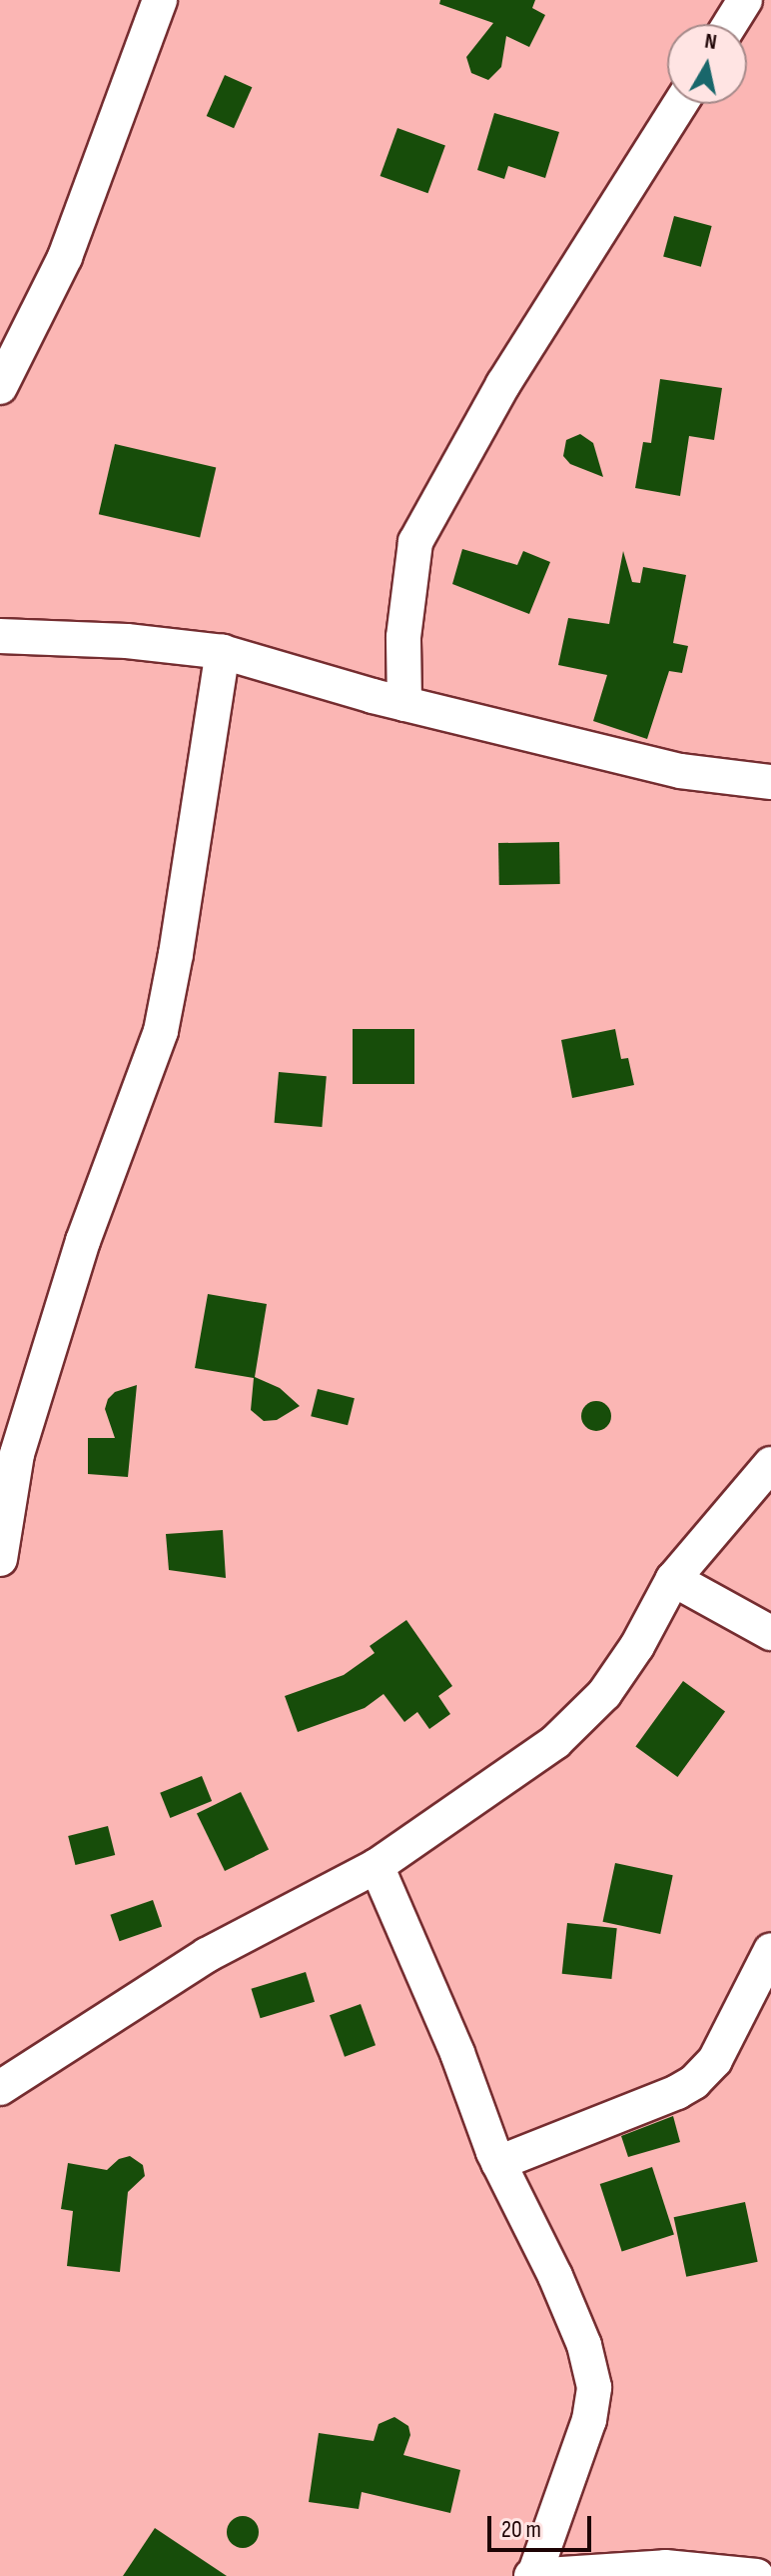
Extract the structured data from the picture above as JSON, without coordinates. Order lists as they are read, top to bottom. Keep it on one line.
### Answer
{"scale_bar":"20 m","north":"top"}
